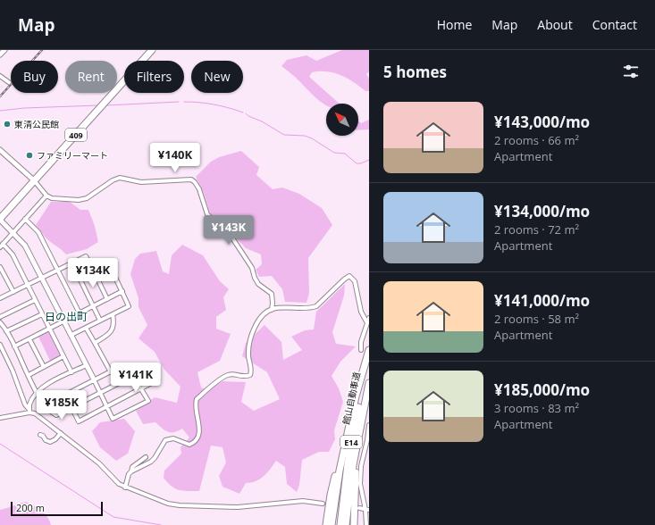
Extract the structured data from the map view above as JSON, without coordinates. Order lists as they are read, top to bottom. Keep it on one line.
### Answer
{"streets":{"highway":["409","館山自動車道","E14"]},"districts":["日の出町"],"places":["東清公民館","ファミリーマート"],"scale_bar":"200 m","north":"top left","page":{"header":"Map","nav":["Home","Map","About","Contact"],"heading":"5 homes","chip":["Buy","Rent","Filters","New"],"list":[{"name":"¥143,000/mo","note":"2 rooms · 66 m² · Apartment"},{"name":"¥134,000/mo","note":"2 rooms · 72 m² · Apartment"},{"name":"¥141,000/mo","note":"2 rooms · 58 m² · Apartment"},{"name":"¥185,000/mo","note":"3 rooms · 83 m² · Apartment"}],"price":["¥140K","¥143K","¥134K","¥141K","¥185K"],"scale":"200 m"}}
